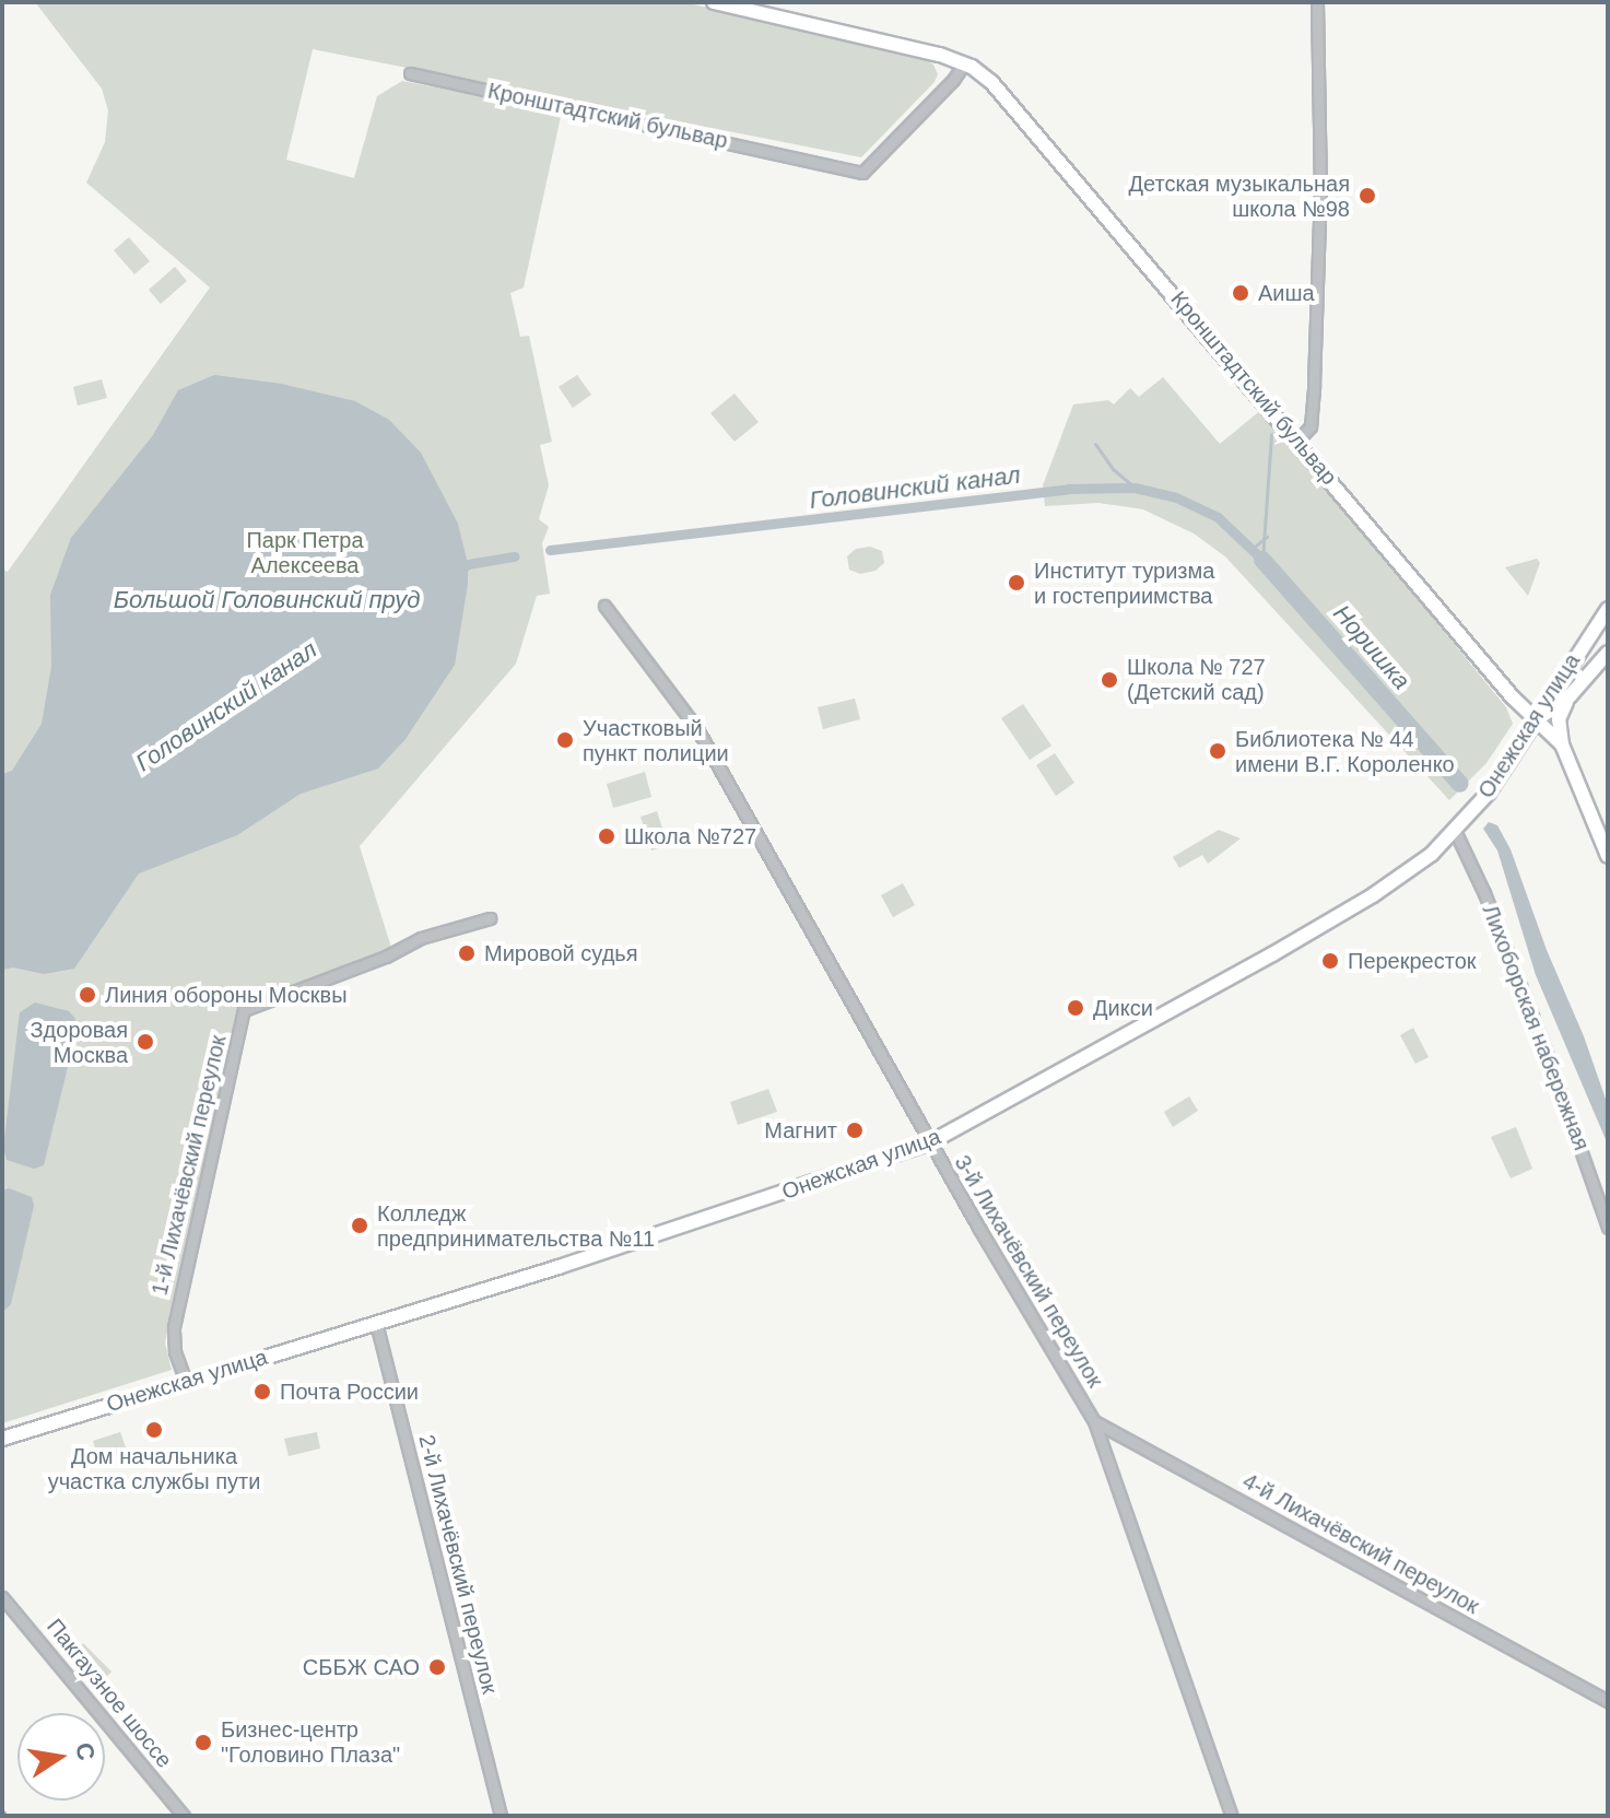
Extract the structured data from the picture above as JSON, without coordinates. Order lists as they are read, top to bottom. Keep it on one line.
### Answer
{"streets":{"main road":["Кронштадтский бульвар","Онежская улица"],"street":["Лихоборская набережная","1-й Лихачёвский переулок","3-й Лихачёвский переулок","4-й Лихачёвский переулок","2-й Лихачёвский переулок","Пакгаузное шоссе"]},"crossings":[["Кронштадтский бульвар","Онежская улица"],["Онежская улица","Лихоборская набережная"],["Онежская улица","1-й Лихачёвский переулок"],["Онежская улица","3-й Лихачёвский переулок"],["Онежская улица","2-й Лихачёвский переулок"],["3-й Лихачёвский переулок","4-й Лихачёвский переулок"]],"water":["Головинский канал","Большой Головинский пруд","Норишка"],"parks":["Парк Петра Алексеева"],"places":["Детская музыкальная школа №98","Аиша","Институт туризма и гостеприимства","Школа № 727 (Детский сад)","Участковый пункт полиции","Библиотека № 44 имени В.Г. Короленко","Школа №727","Мировой судья","Перекресток","Линия обороны Москвы","Дикси","Здоровая Москва","Магнит","Колледж предпринимательства №11","Почта России","Дом начальника участка службы пути","СББЖ САО","Бизнес-центр \"Головино Плаза\""],"north":"right"}
